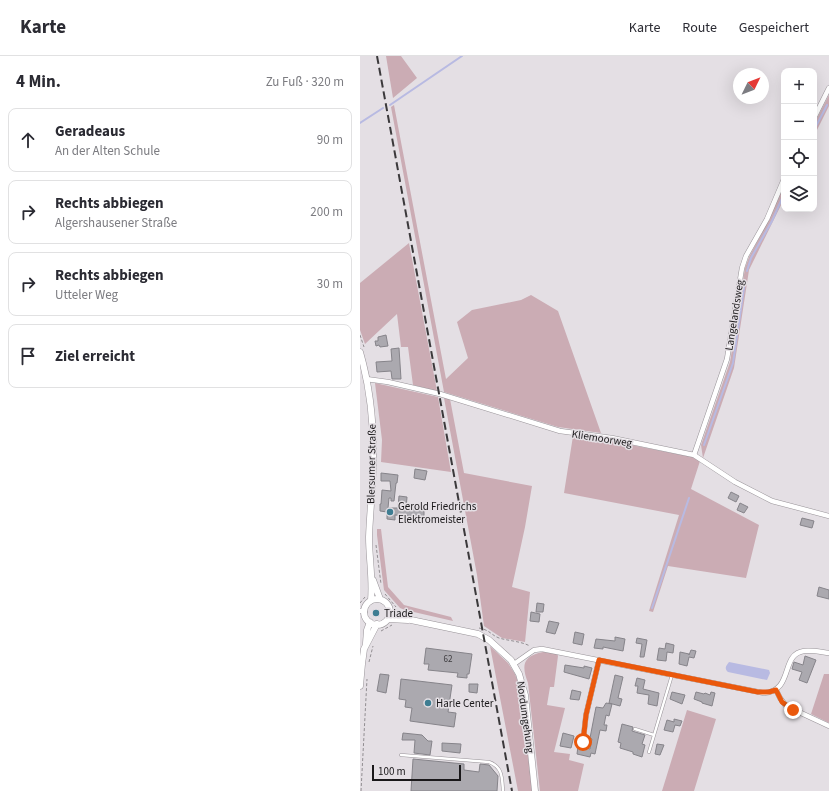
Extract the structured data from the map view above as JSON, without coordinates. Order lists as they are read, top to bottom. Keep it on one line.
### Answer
{"streets":{"main road":["Blersumer Straße","Nordumgehung"],"street":["Langelandsweg","Kliemoorweg"]},"crossings":[["Langelandsweg","Kliemoorweg"],["Kliemoorweg","Blersumer Straße"],["Blersumer Straße","Nordumgehung"]],"places":["Gerold Friedrichs Elektromeister","Triade","Harle Center"],"house_numbers":["62"],"scale_bar":"100 m","north":"top right","page":{"header":"Karte","nav":["Karte","Route","Gespeichert"],"heading":["4 Min.","Zu Fuß · 320 m"],"map_buttons":["+","−"],"list":[["Geradeaus","An der Alten Schule","90 m"],["Rechts abbiegen","Algershausener Straße","200 m"],["Rechts abbiegen","Utteler Weg","30 m"],"Ziel erreicht"],"scale":"100 m"}}
